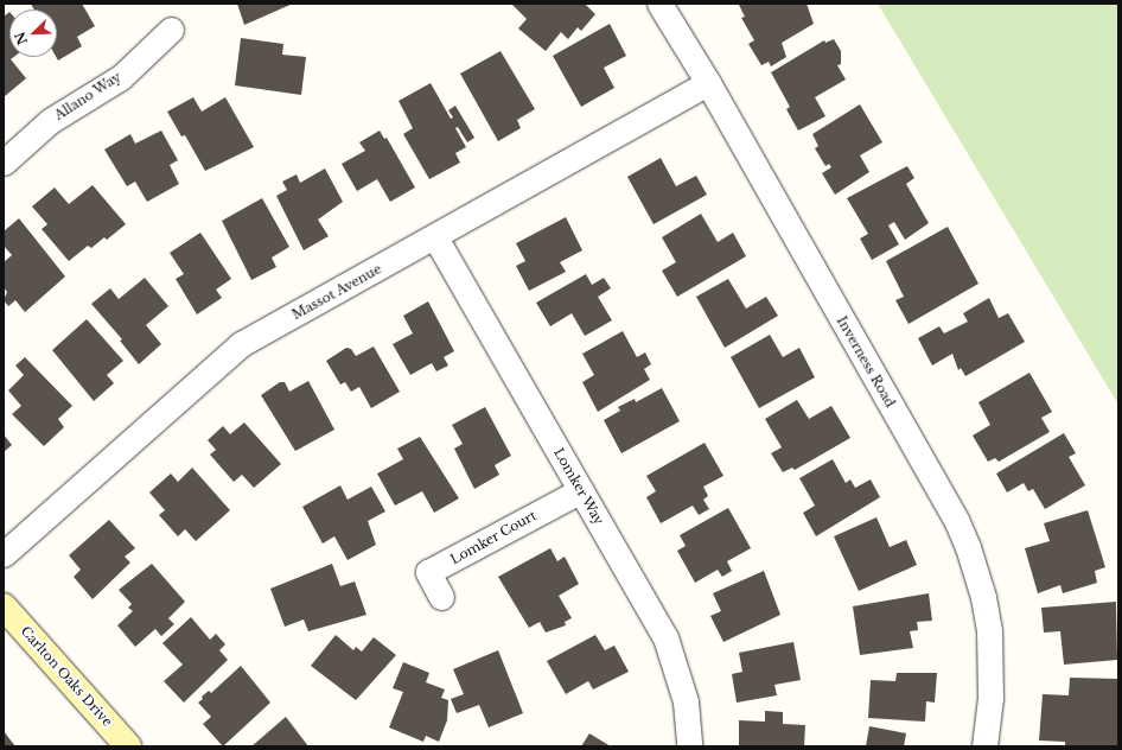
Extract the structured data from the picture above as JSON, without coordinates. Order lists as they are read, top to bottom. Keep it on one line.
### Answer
{"streets":{"main road":["Carlton Oaks Drive"],"street":["Allano Way","Massot Avenue","Inverness Road","Lomker Way","Lomker Court"]},"crossings":[["Massot Avenue","Inverness Road"],["Massot Avenue","Lomker Way"],["Lomker Way","Lomker Court"]],"north":"bottom left"}
